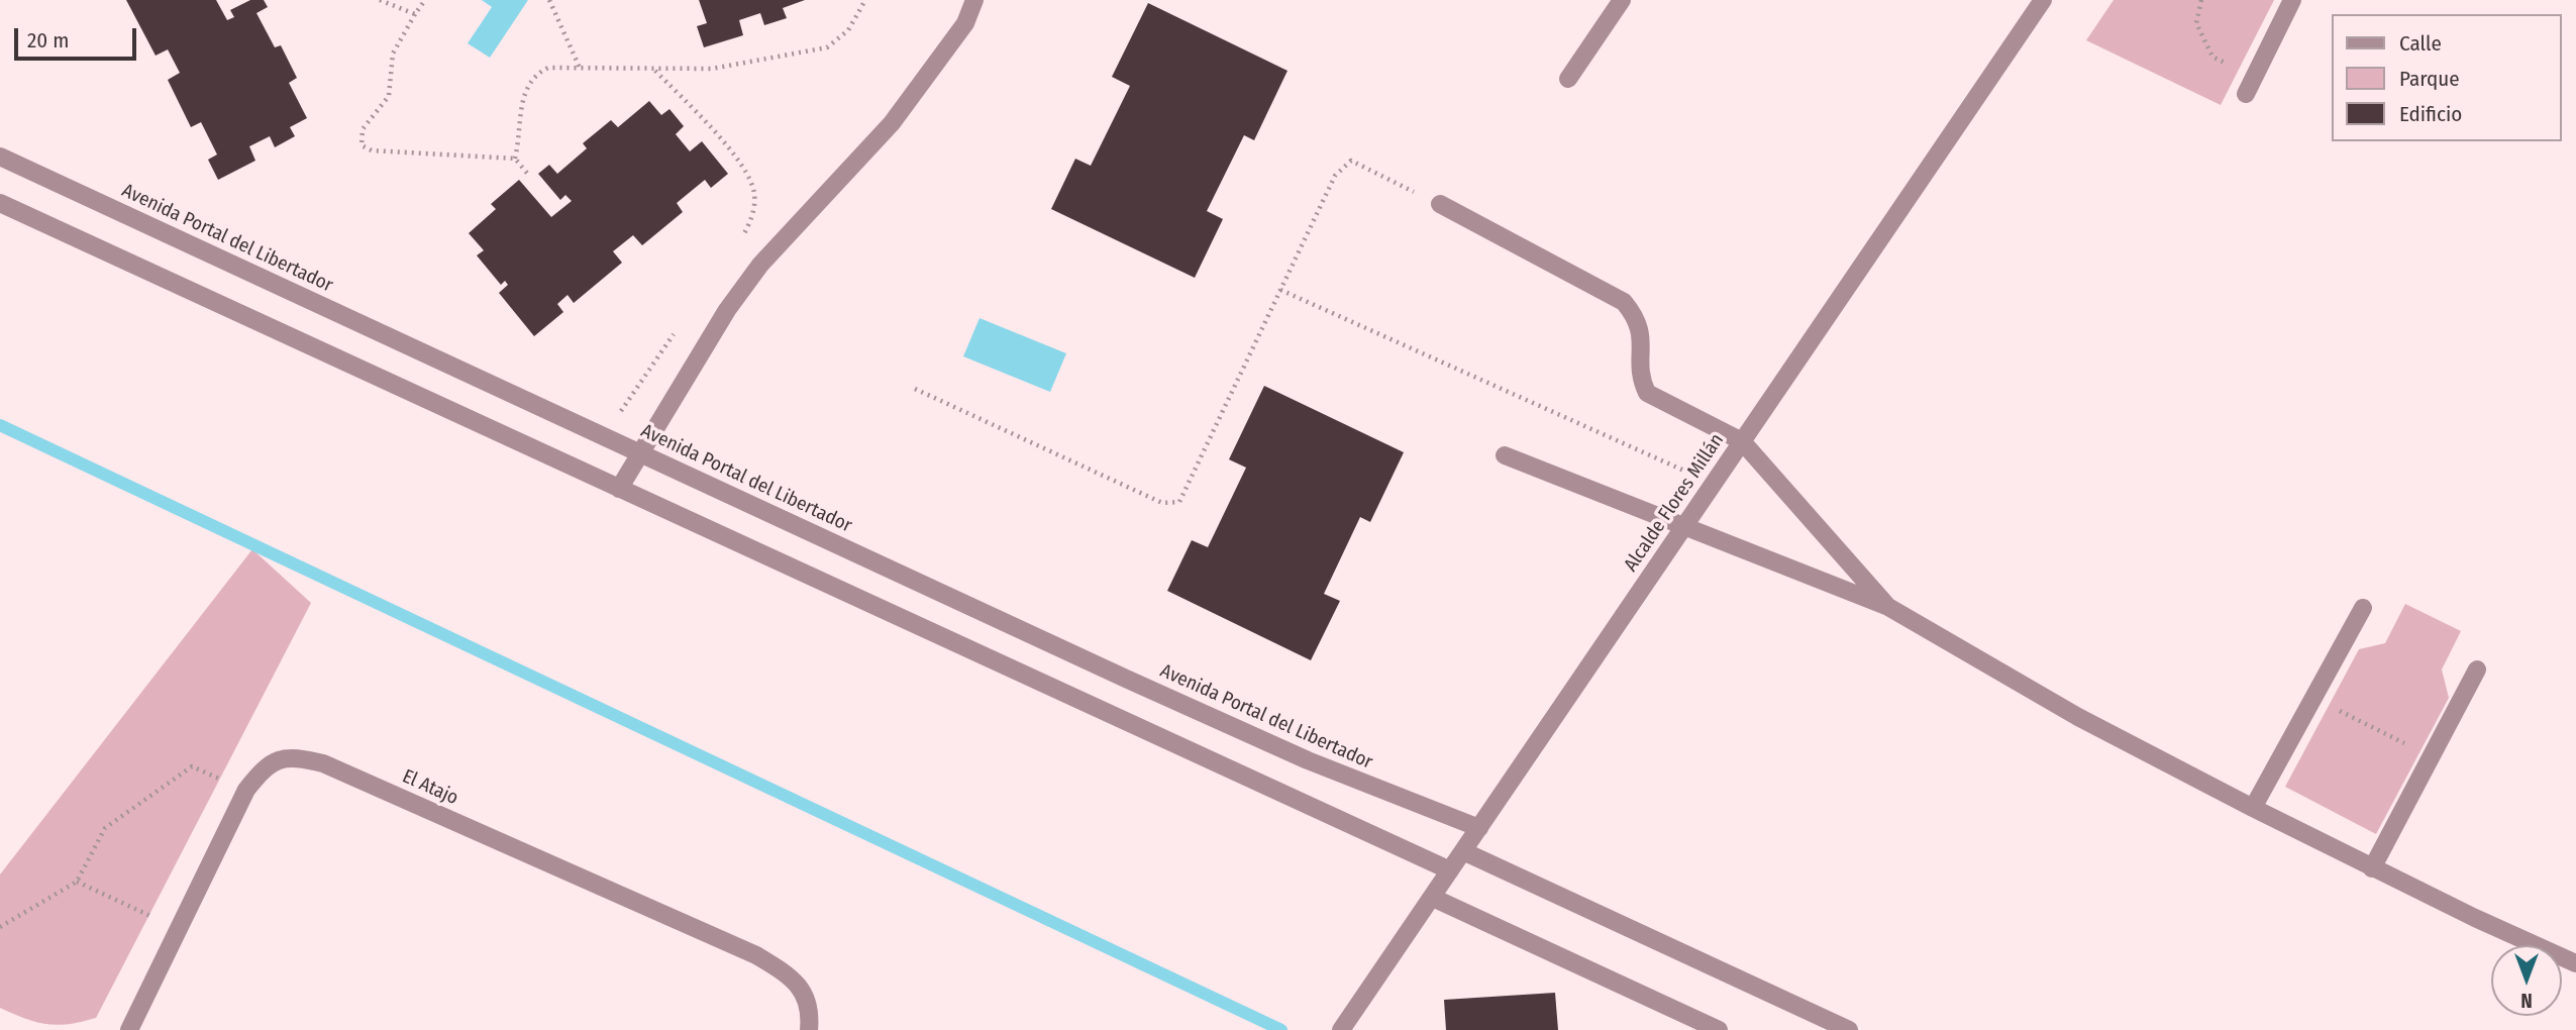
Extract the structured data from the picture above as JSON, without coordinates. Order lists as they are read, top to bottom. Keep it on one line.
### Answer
{"streets":{"street":["Avenida Portal del Libertador","Alcalde Flores Millán","El Atajo"]},"crossings":[["Avenida Portal del Libertador","Alcalde Flores Millán"]],"legend":["Calle","Parque","Edificio"],"scale_bar":"20 m","north":"bottom"}
